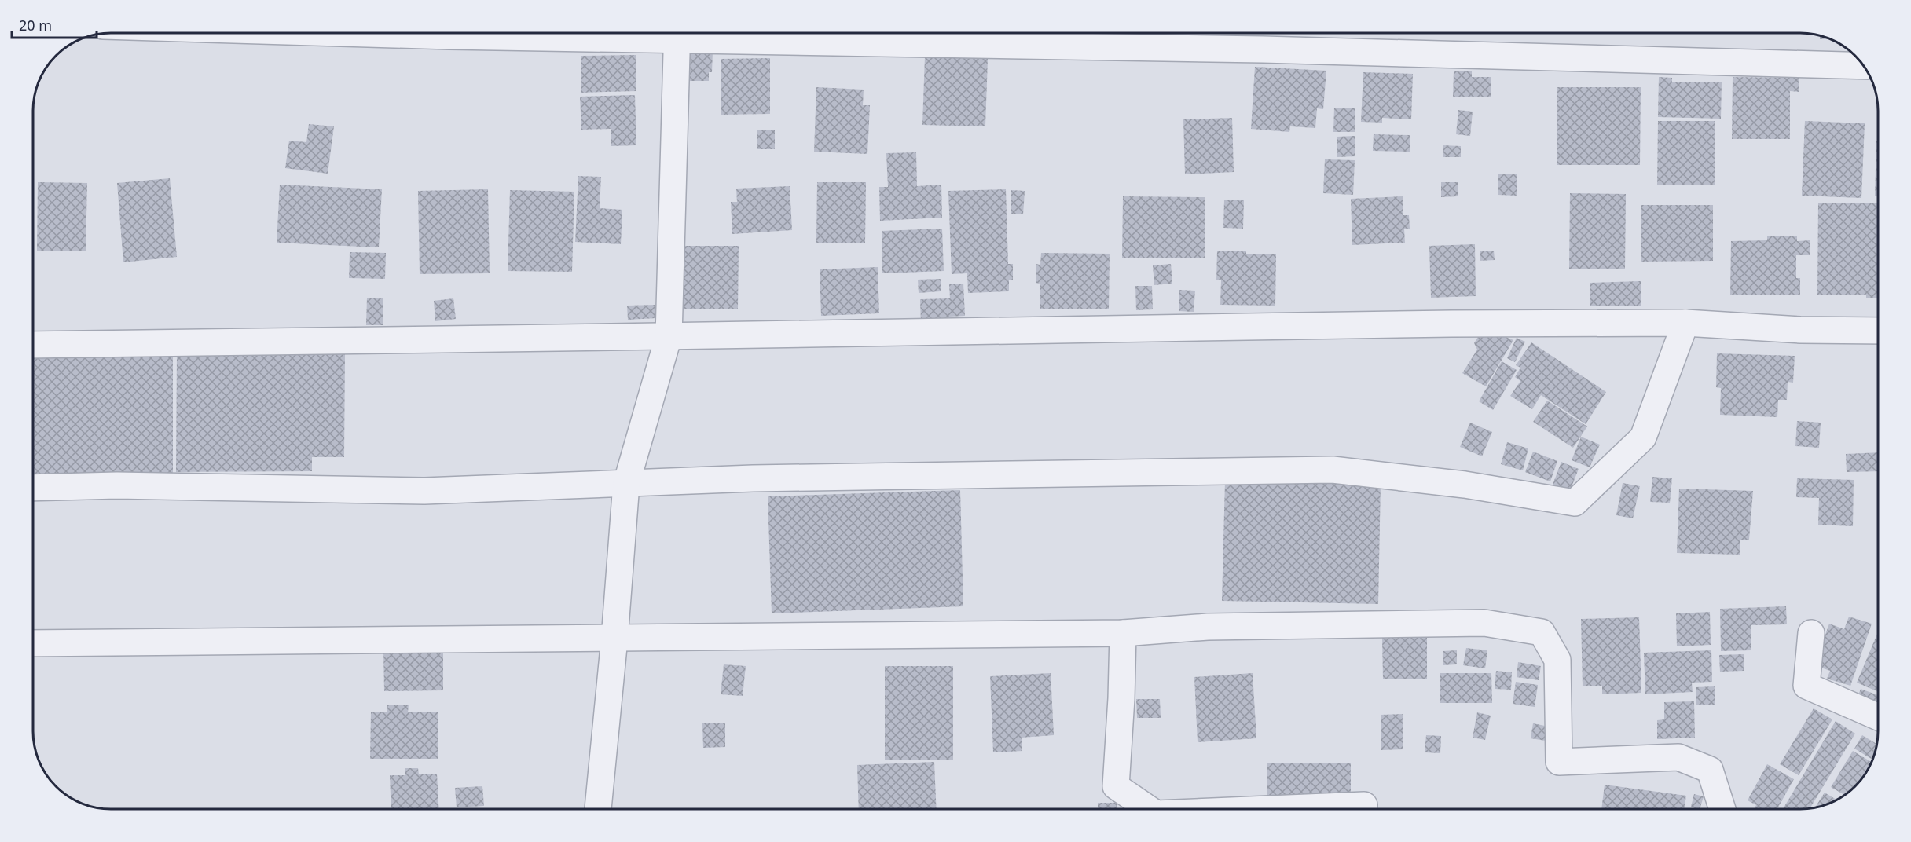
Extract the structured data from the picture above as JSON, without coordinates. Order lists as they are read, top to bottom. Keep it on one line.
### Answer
{"scale_bar":"20 m"}
